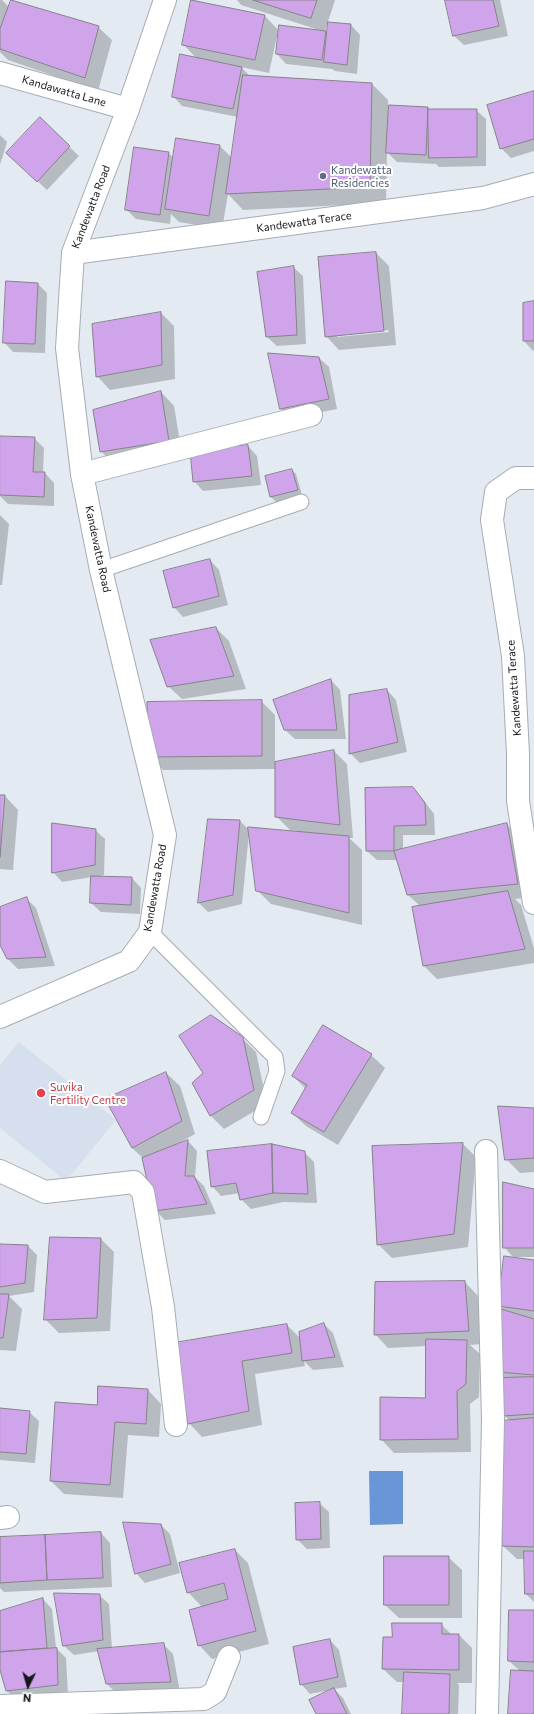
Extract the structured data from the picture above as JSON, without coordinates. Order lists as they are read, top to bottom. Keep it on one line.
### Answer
{"streets":{"street":["Kandawatta Lane","Kandewatta Road","Kandewatta Terace"]},"crossings":[["Kandawatta Lane","Kandewatta Road"],["Kandewatta Road","Kandewatta Terace"]],"places":["Kandewatta Residencies","Suvika Fertility Centre"],"north":"bottom"}
